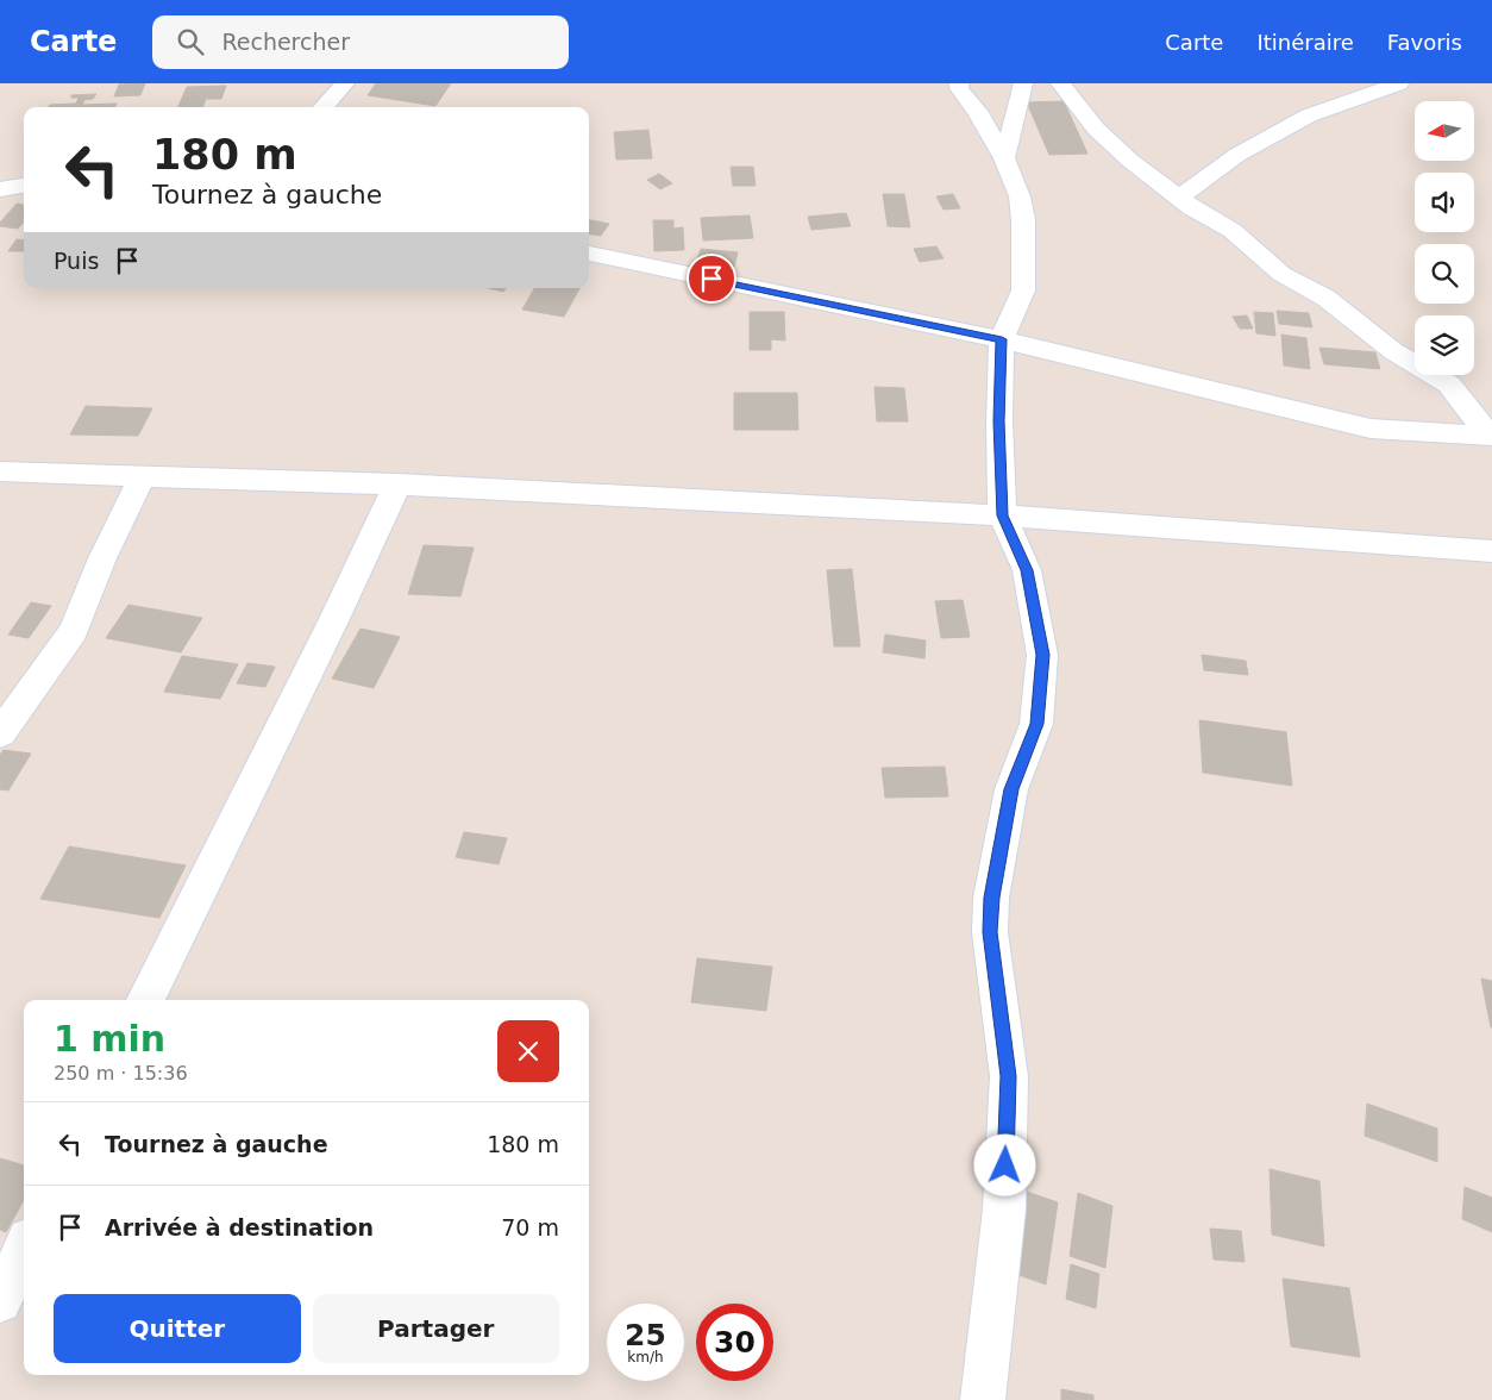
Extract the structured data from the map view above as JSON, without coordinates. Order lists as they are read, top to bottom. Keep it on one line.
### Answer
{"north":"left","page":{"header":"Carte","search":"Rechercher","nav":["Carte","Itinéraire","Favoris"],"turn":["180 m","Tournez à gauche"],"then":"Puis","heading":["1 min","250 m · 15:36"],"list":[{"name":"Tournez à gauche","value":"180 m"},{"name":"Arrivée à destination","value":"70 m"}],"buttons":["Quitter","Partager"],"speed":"25 km/h","limit":"30"}}
